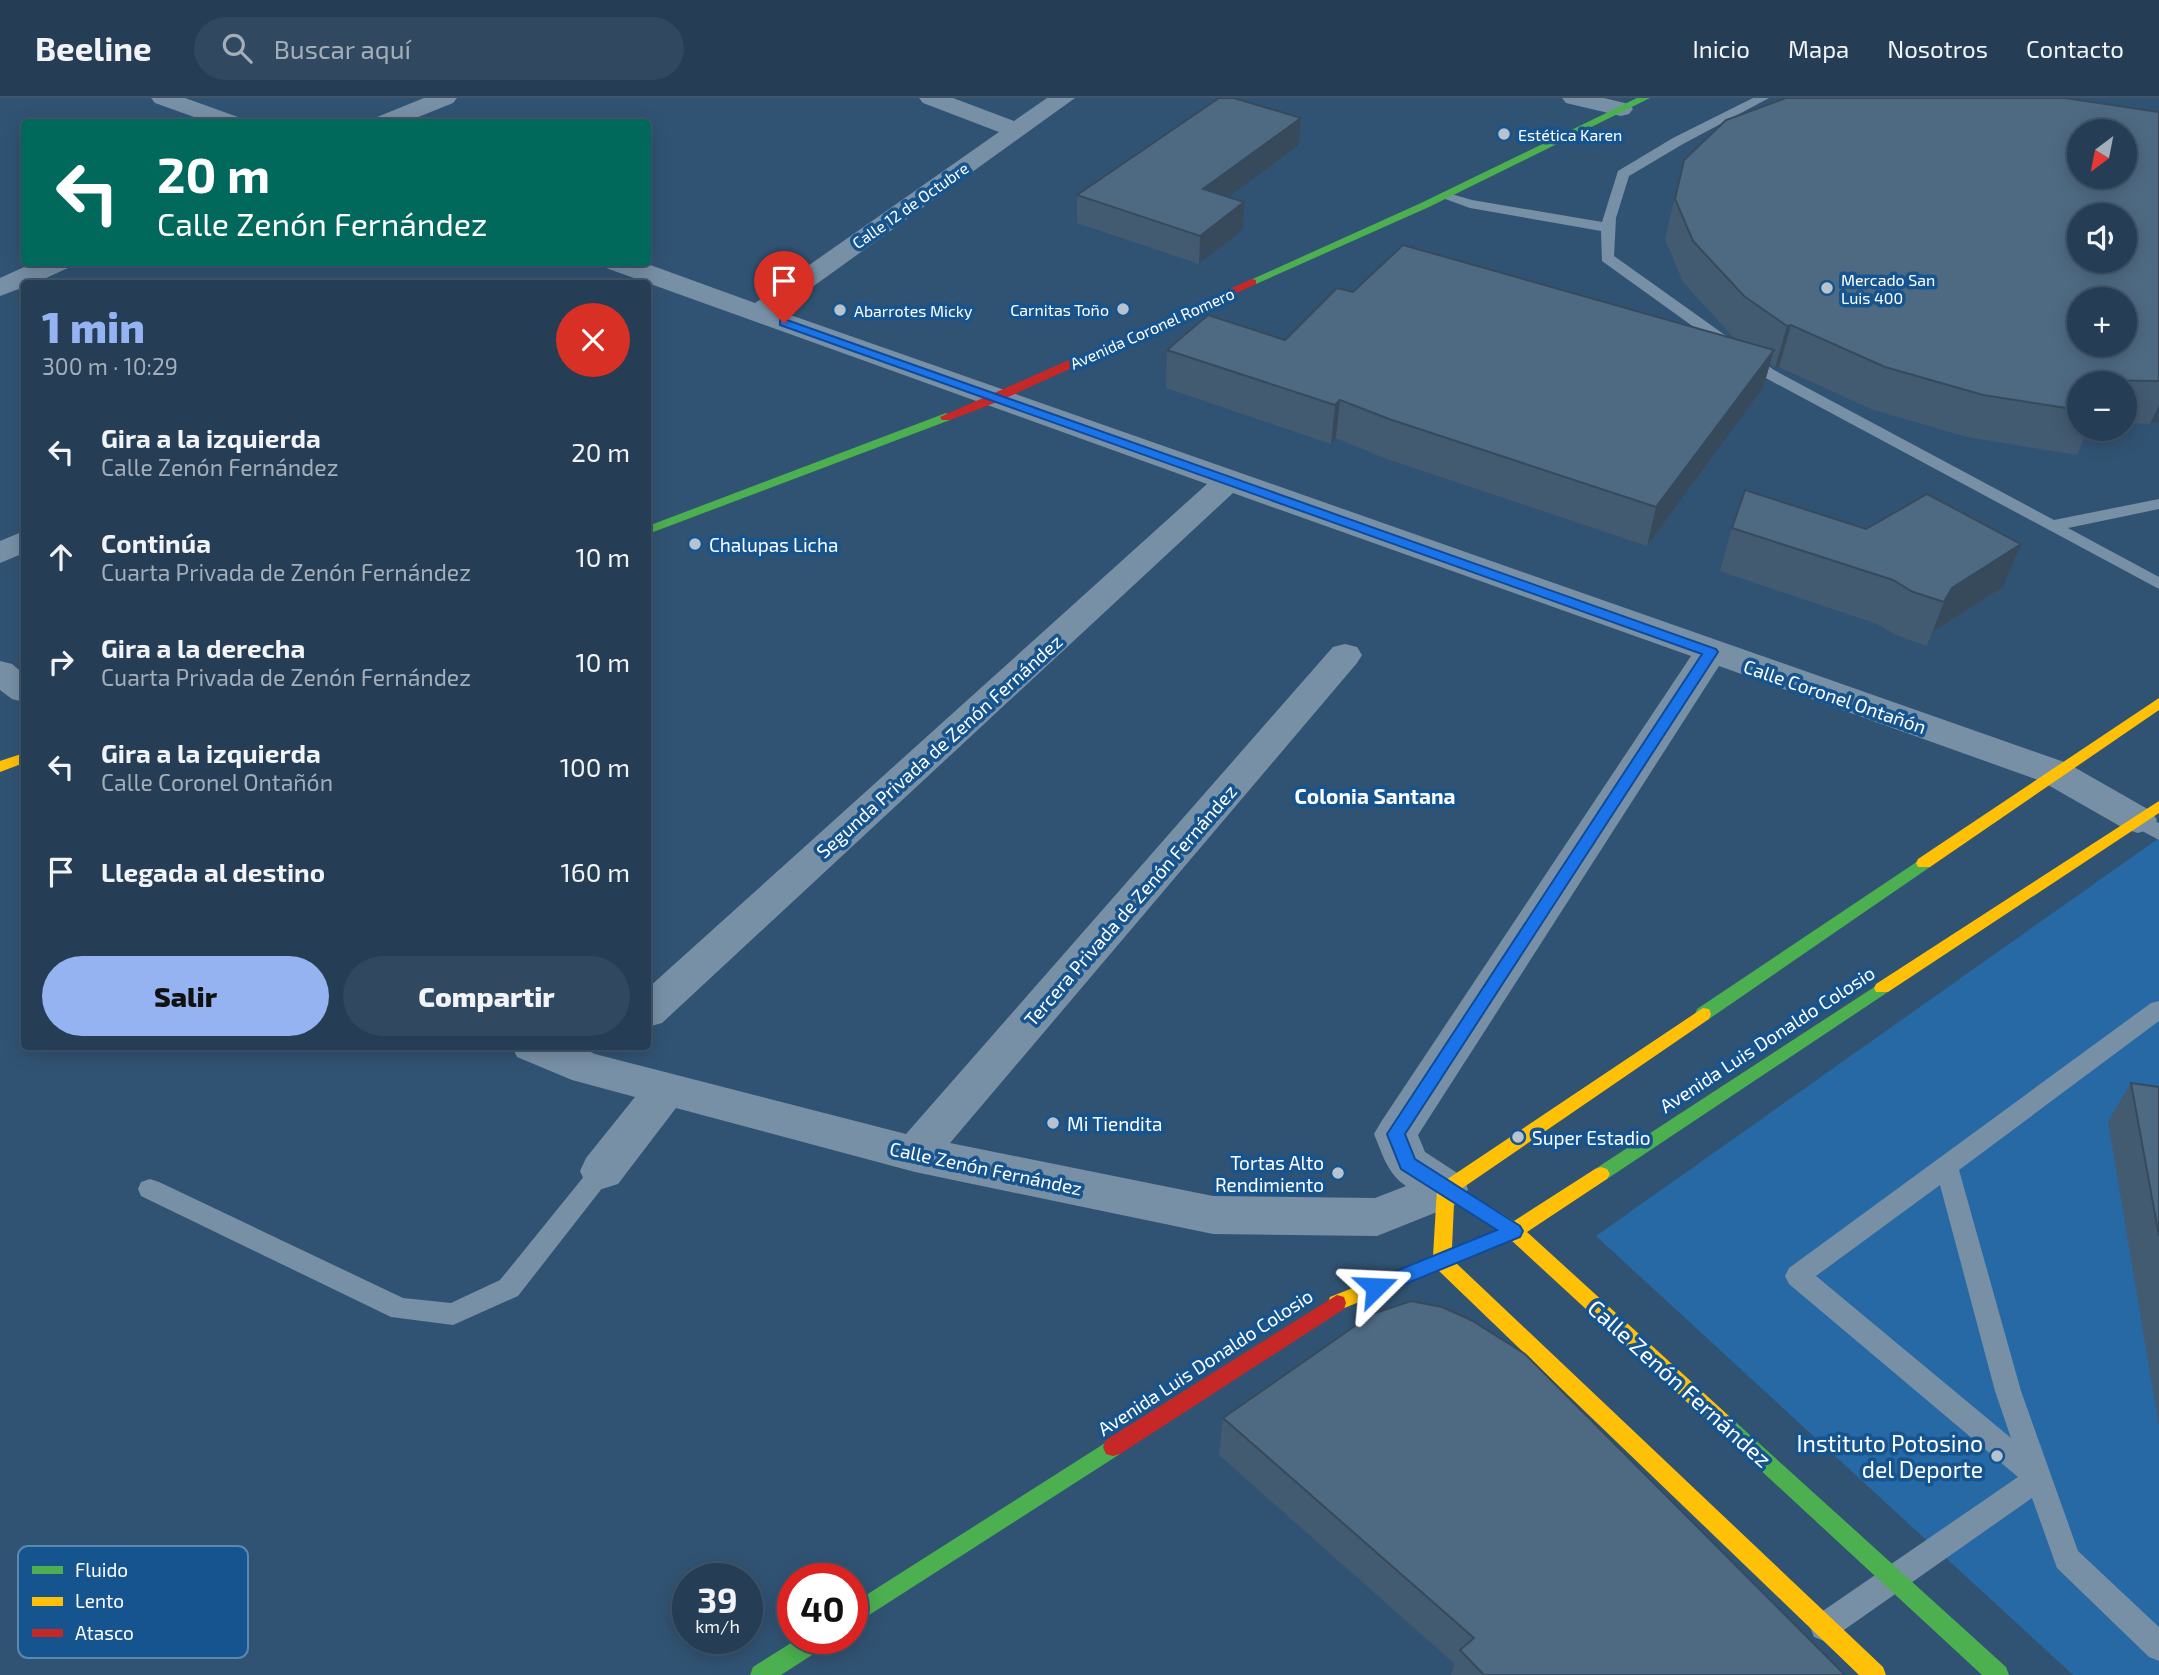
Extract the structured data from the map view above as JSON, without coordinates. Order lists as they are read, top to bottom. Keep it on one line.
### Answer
{"streets":{"street":["Calle 12 de Octubre","Avenida Coronel Romero","Calle Coronel Ontañón","Segunda Privada de Zenón Fernández","Tercera Privada de Zenón Fernández","Avenida Luis Donaldo Colosio","Calle Zenón Fernández"]},"crossings":[["Calle 12 de Octubre","Calle Coronel Ontañón"],["Avenida Coronel Romero","Calle Coronel Ontañón"],["Calle Coronel Ontañón","Segunda Privada de Zenón Fernández"],["Calle Coronel Ontañón","Avenida Luis Donaldo Colosio"],["Tercera Privada de Zenón Fernández","Calle Zenón Fernández"],["Avenida Luis Donaldo Colosio","Calle Zenón Fernández"]],"districts":["Colonia Santana"],"places":["Estética Karen","Mercado San Luis 400","Carnitas Toño","Abarrotes Micky","Chalupas Licha","Mi Tiendita","Super Estadio","Tortas Alto Rendimiento","Instituto Potosino del Deporte"],"legend":["Fluido","Lento","Atasco"],"north":"bottom left","page":{"header":"Beeline","search":"Buscar aquí","nav":["Inicio","Mapa","Nosotros","Contacto"],"map_buttons":["+","−"],"turn":["20 m","Calle Zenón Fernández"],"heading":["1 min","300 m · 10:29"],"list":[{"name":"Gira a la izquierda","note":"Calle Zenón Fernández","value":"20 m"},{"name":"Continúa","note":"Cuarta Privada de Zenón Fernández","value":"10 m"},{"name":"Gira a la derecha","note":"Cuarta Privada de Zenón Fernández","value":"10 m"},{"name":"Gira a la izquierda","note":"Calle Coronel Ontañón","value":"100 m"},{"name":"Llegada al destino","value":"160 m"}],"buttons":["Salir","Compartir"],"speed":"39 km/h","limit":"40"}}
